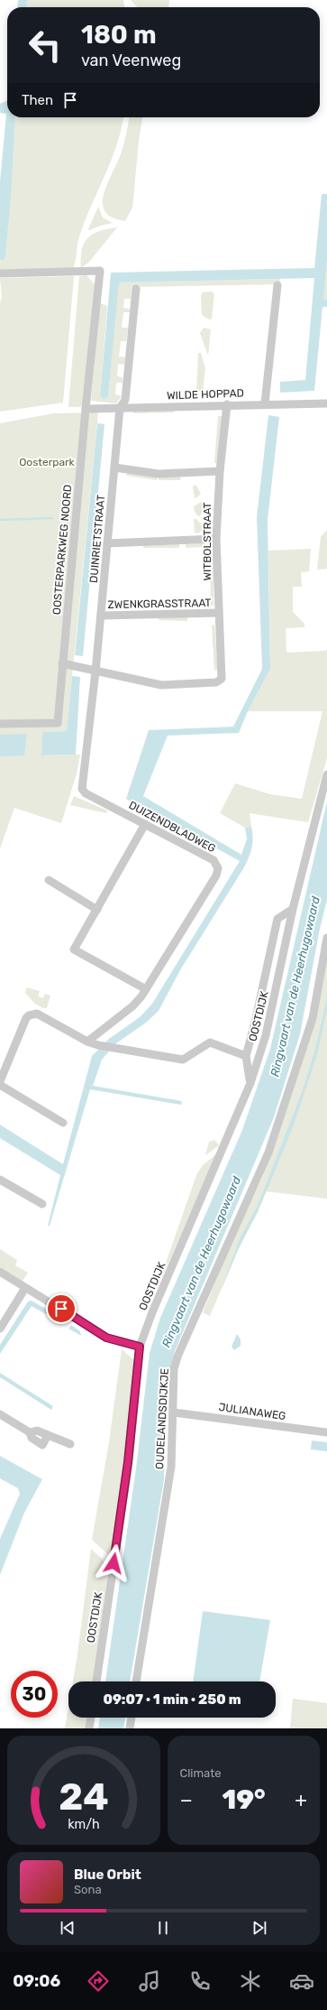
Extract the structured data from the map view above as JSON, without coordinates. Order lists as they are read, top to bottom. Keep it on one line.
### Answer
{"streets":{"street":["WILDE HOPPAD","DUINRIETSTRAAT","WITBOLSTRAAT","OOSTERPARKWEG NOORD","ZWENKGRASSTRAAT","DUIZENDBLADWEG","OOSTDIJK","JULIANAWEG","OUDELANDSDIJKJE"]},"crossings":[["WILDE HOPPAD","DUINRIETSTRAAT"],["WILDE HOPPAD","WITBOLSTRAAT"],["WILDE HOPPAD","OOSTERPARKWEG NOORD"],["DUINRIETSTRAAT","WITBOLSTRAAT"],["DUINRIETSTRAAT","ZWENKGRASSTRAAT"],["DUINRIETSTRAAT","DUIZENDBLADWEG"],["WITBOLSTRAAT","ZWENKGRASSTRAAT"],["WITBOLSTRAAT","DUIZENDBLADWEG"],["JULIANAWEG","OUDELANDSDIJKJE"]],"water":["Ringvaart van de Heerhugowaard"],"parks":["Oosterpark"],"page":{"turn":["180 m","van Veenweg"],"then":"Then","limit":"30","trip":"09:07 · 1 min · 250 m","tile":"Climate","heat":["−","19°","+"],"song":["Blue Orbit","Sona"],"tabs":"09:06","gauge":["24","km/h"]}}
